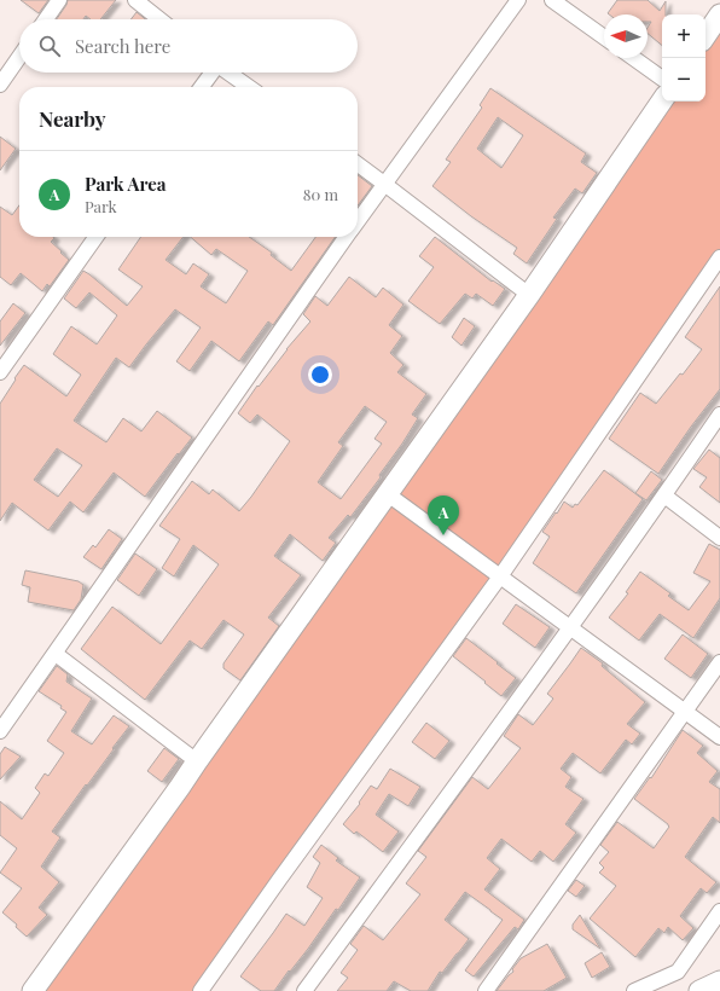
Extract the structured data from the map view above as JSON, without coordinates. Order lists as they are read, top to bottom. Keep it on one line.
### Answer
{"north":"left","page":{"map_buttons":["+","−"],"search":"Search here","heading":"Nearby","list":[{"mark":"A","name":"Park Area","note":"Park","value":"80 m"}],"pins":"A"}}
